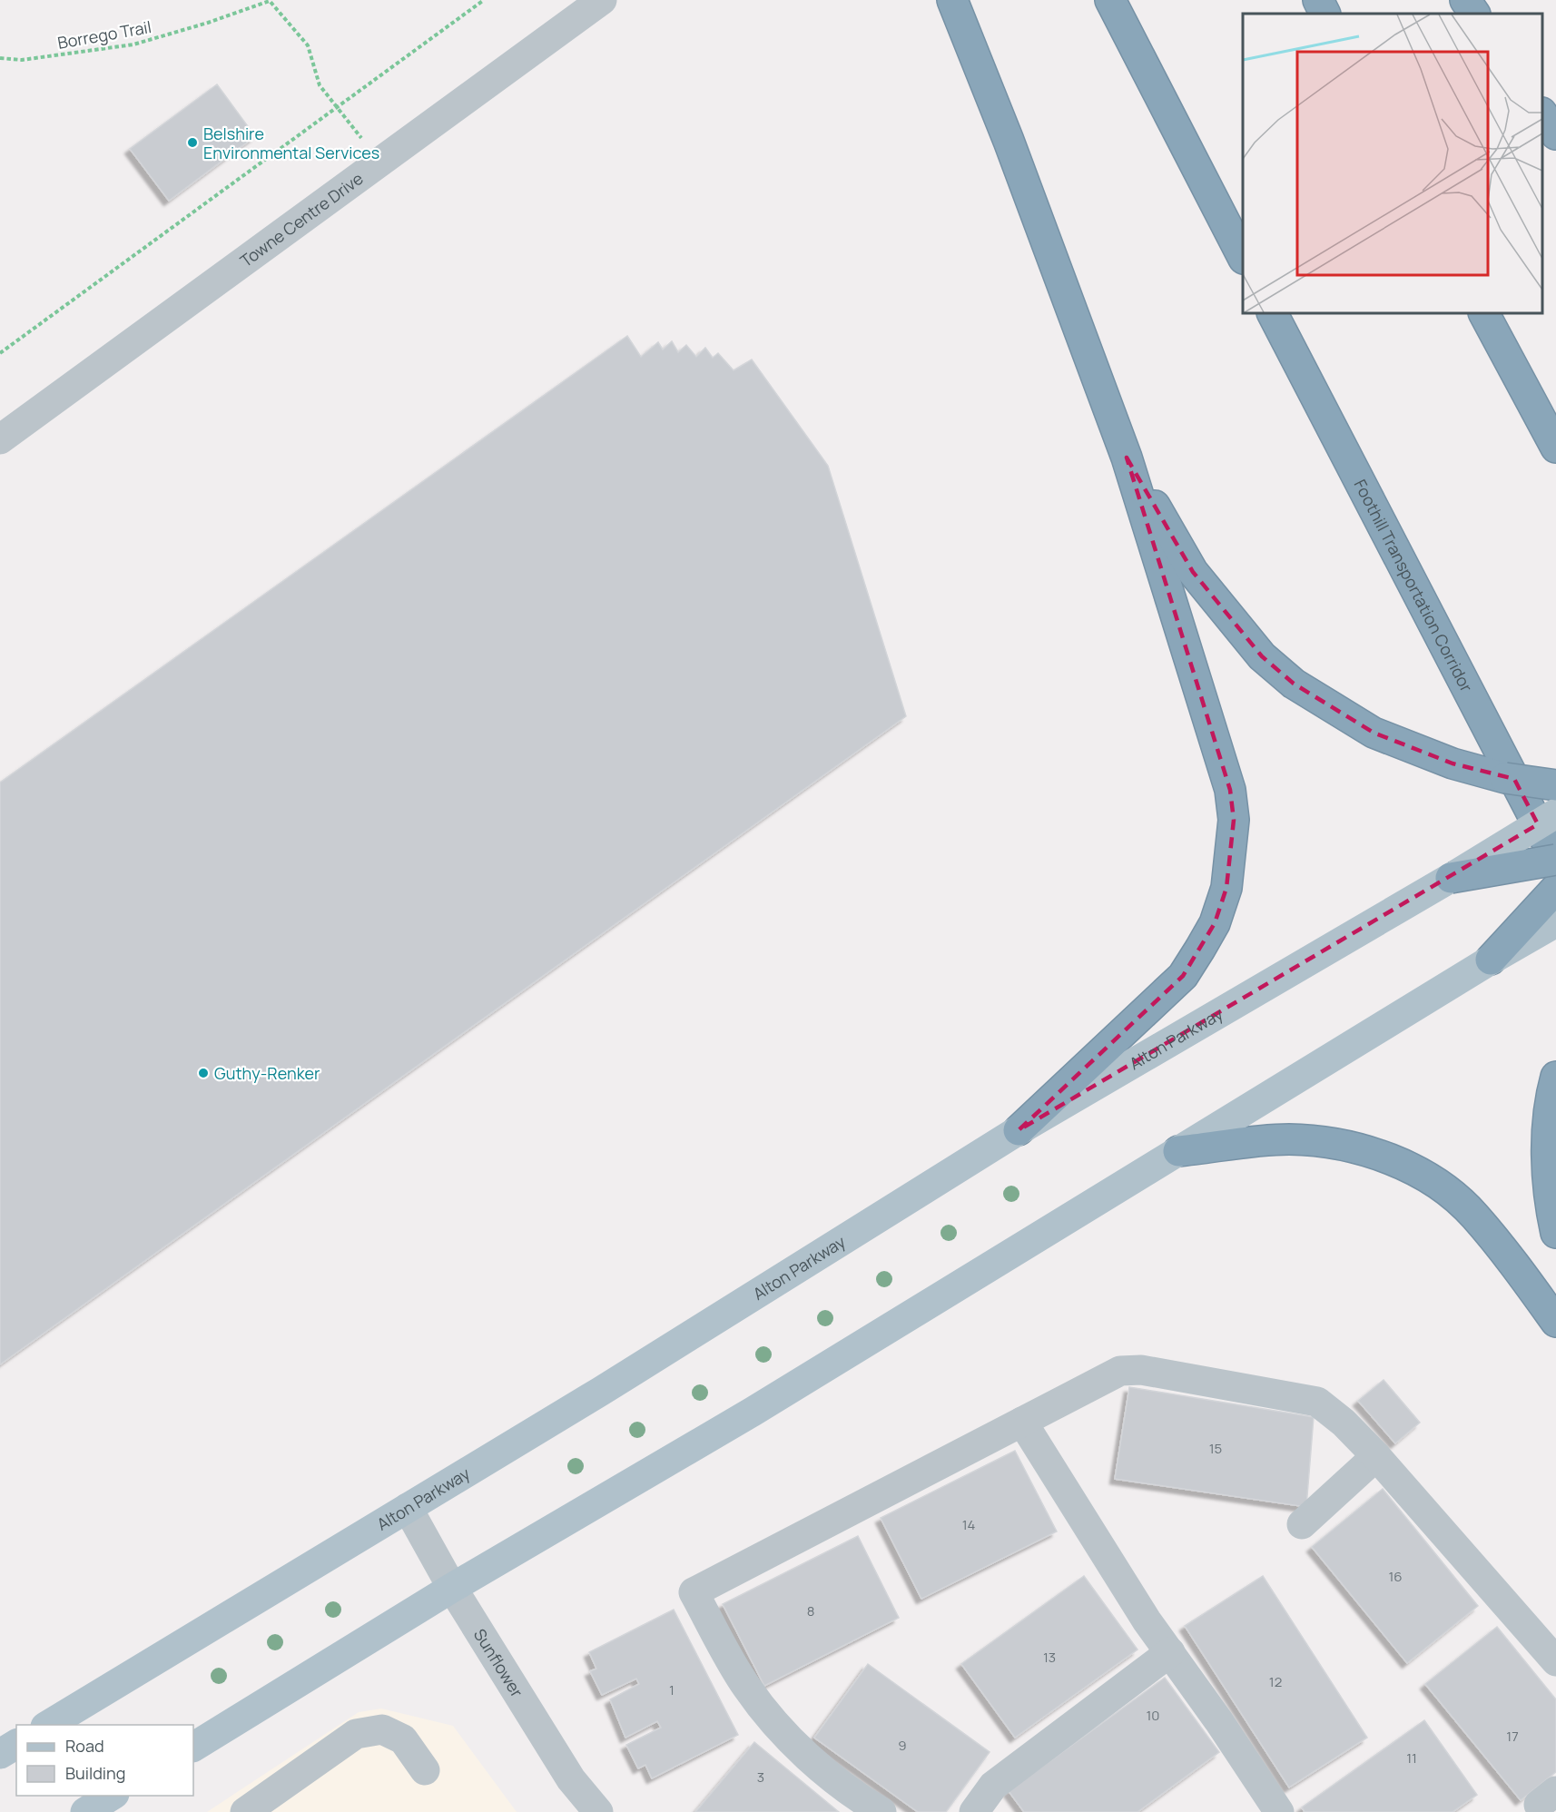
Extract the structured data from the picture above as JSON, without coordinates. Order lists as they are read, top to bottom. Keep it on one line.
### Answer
{"streets":{"highway":["Foothill Transportation Corridor"],"main road":["Alton Parkway"],"street":["Towne Centre Drive","Sunflower"],"path":["Borrego Trail"]},"crossings":[["Borrego Trail","Towne Centre Drive"],["Alton Parkway","Sunflower"]],"places":["Belshire Environmental Services","Guthy-Renker"],"house_numbers":["15","14","16","8","13","12","1","10","17","9","11","3"],"legend":["Road","Building"]}
